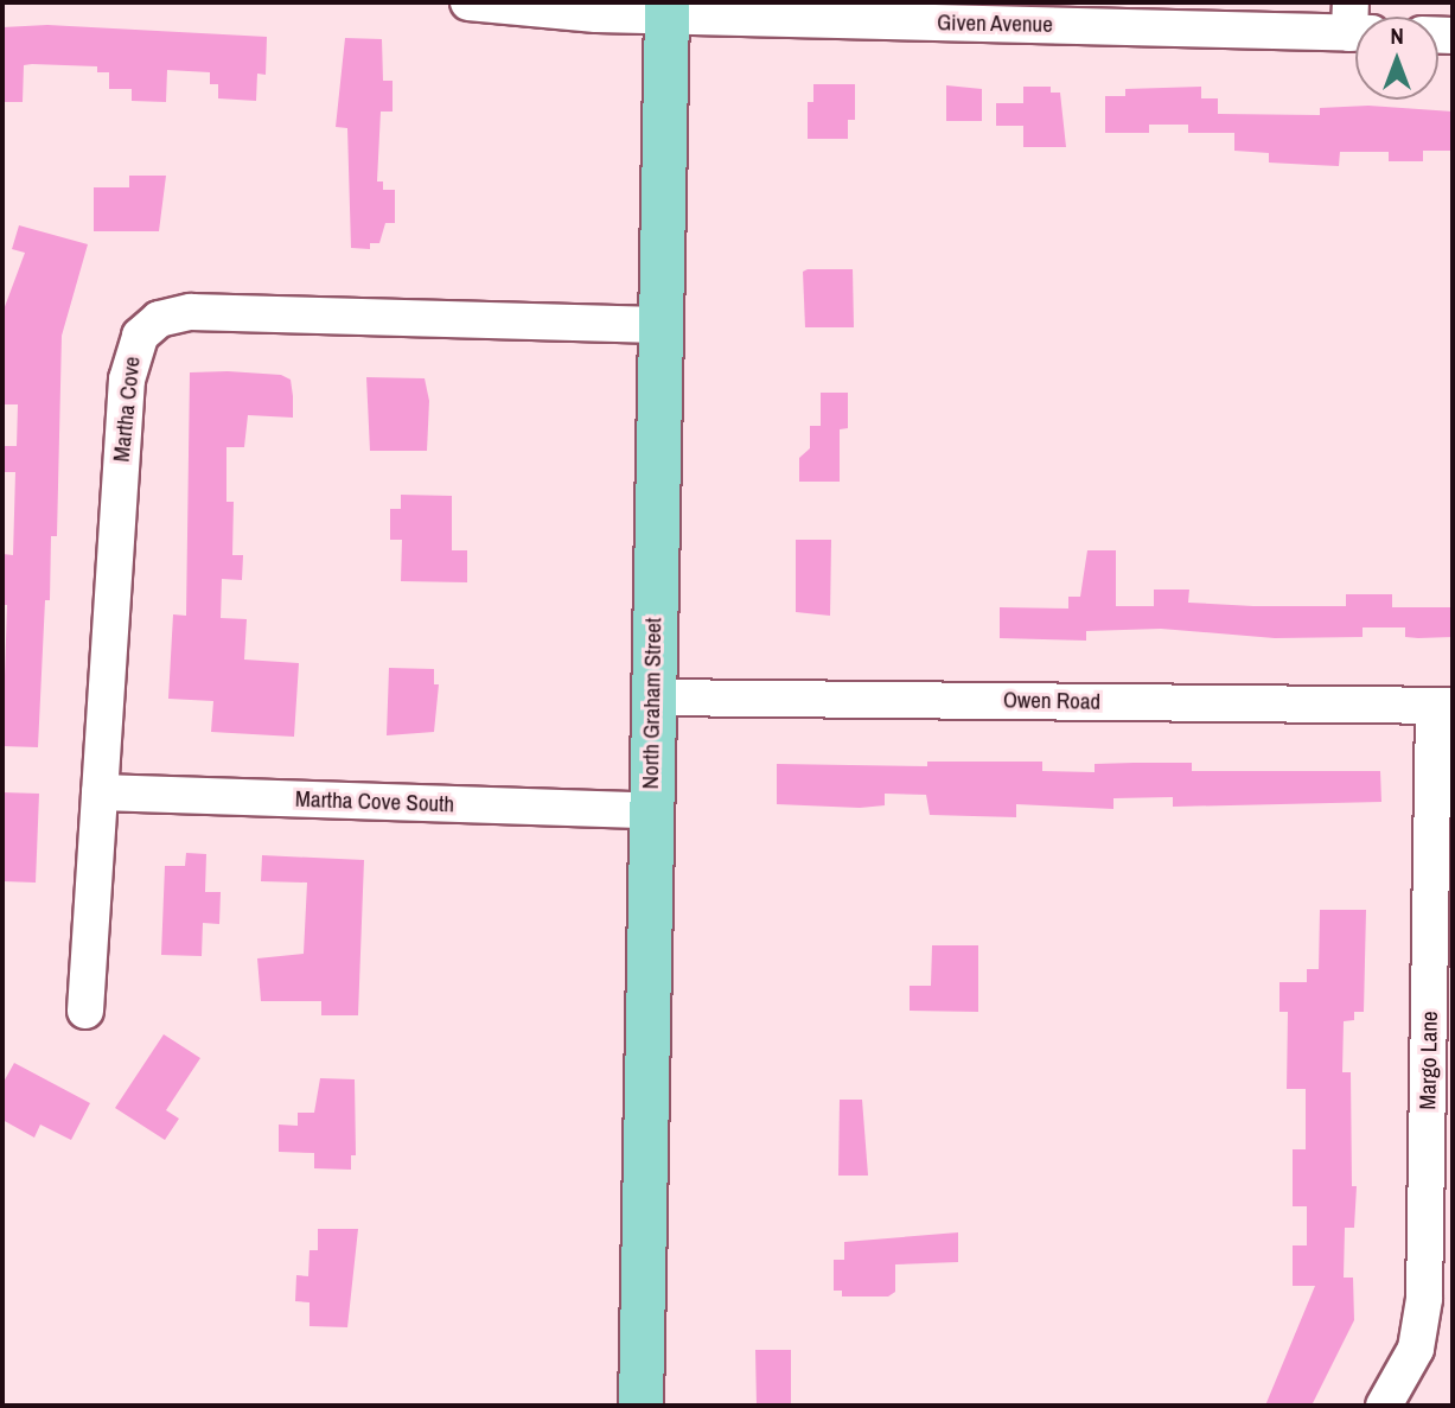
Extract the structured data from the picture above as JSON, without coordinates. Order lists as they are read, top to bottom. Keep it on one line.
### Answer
{"streets":{"main road":["North Graham Street"],"street":["Given Avenue","Martha Cove","Owen Road","Martha Cove South","Margo Lane"]},"crossings":[["Given Avenue","North Graham Street"],["Martha Cove","North Graham Street"],["Martha Cove","Martha Cove South"],["Owen Road","North Graham Street"],["Owen Road","Margo Lane"],["North Graham Street","Martha Cove South"]],"north":"top"}
